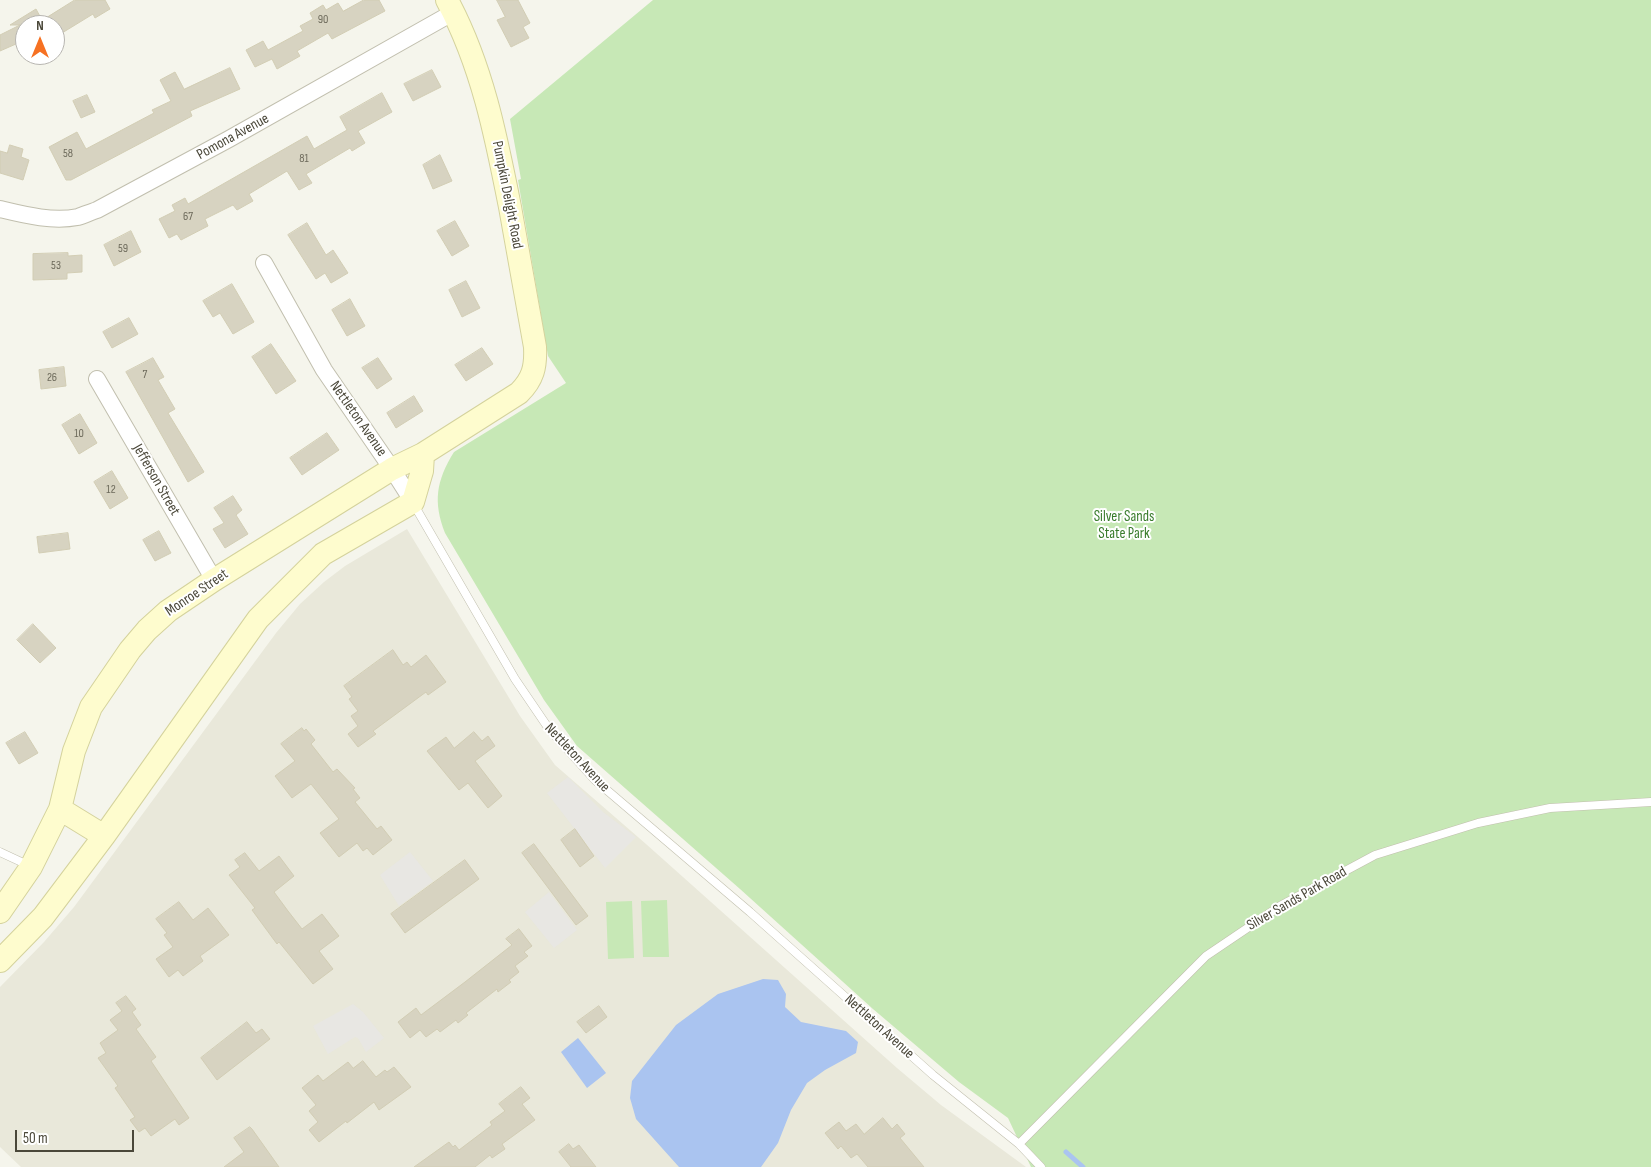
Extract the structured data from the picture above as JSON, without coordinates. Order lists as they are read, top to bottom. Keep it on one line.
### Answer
{"streets":{"street":["Pomona Avenue","Pumpkin Delight Road","Nettleton Avenue","Jefferson Street","Monroe Street"],"lane":["Silver Sands Park Road"]},"crossings":[["Pomona Avenue","Pumpkin Delight Road"],["Pumpkin Delight Road","Monroe Street"],["Nettleton Avenue","Monroe Street"],["Nettleton Avenue","Silver Sands Park Road"],["Jefferson Street","Monroe Street"]],"parks":["Silver Sands State Park"],"house_numbers":["90","58","81","67","59","53","7","26","10","12"],"scale_bar":"50 m","north":"top"}
